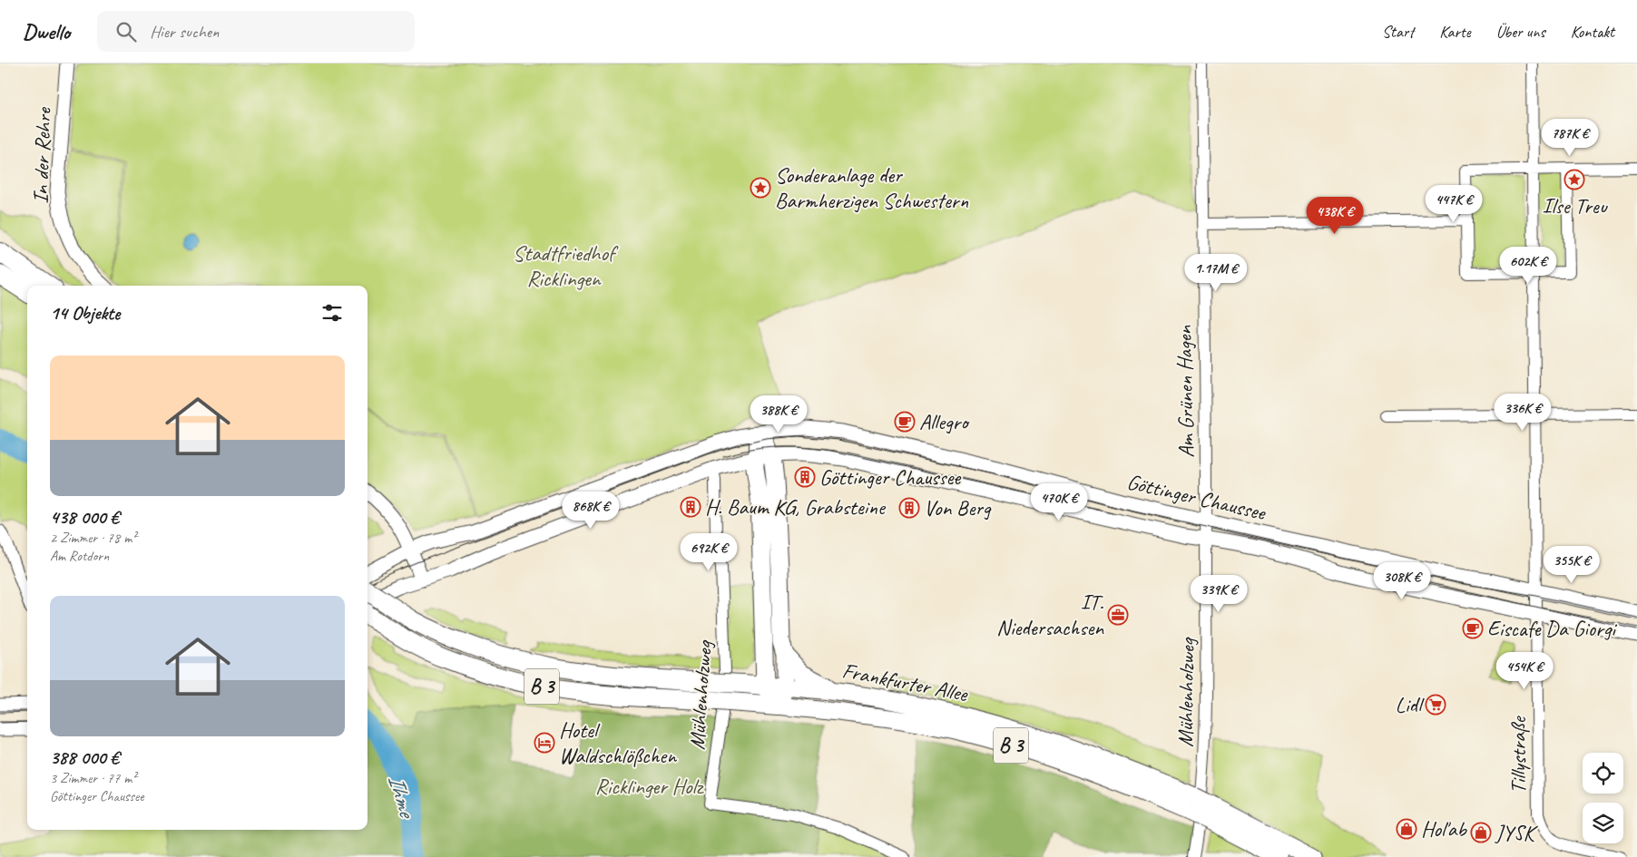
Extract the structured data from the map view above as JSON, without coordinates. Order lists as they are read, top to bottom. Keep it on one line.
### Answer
{"streets":{"highway":["Frankfurter Allee","B 3"],"street":["In der Rehre","Am Grünen Hagen","Göttinger Chaussee","Mühlenholzweg","Tillystraße"]},"crossings":[["Am Grünen Hagen","Göttinger Chaussee"],["Am Grünen Hagen","Mühlenholzweg"],["Göttinger Chaussee","Mühlenholzweg"],["Göttinger Chaussee","Tillystraße"],["Frankfurter Allee","B 3"]],"water":["Ihme"],"parks":["Stadtfriedhof Ricklingen","Ricklinger Holz"],"places":{"place":["Ilse Treu","Sonderanlage der Barmherzigen Schwestern"],"cafe":["Allegro","Eiscafe Da Giorgi"],"building":["Göttinger Chaussee","H. Baum KG, Grabsteine","Von Berg"],"office":["IT. Niedersachsen"],"supermarket":["Lidl"],"hotel":["Hotel Waldschlößchen"],"shop":["Hol'ab","JYSK"]},"page":{"header":"Dwello","search":"Hier suchen","nav":["Start","Karte","Über uns","Kontakt"],"price":["787K €","447K €","438K €","602K €","1.17M €","336K €","388K €","470K €","868K €","692K €","355K €","308K €","339K €","454K €"],"heading":"14 Objekte","list":[{"name":"438 000 €","note":"2 Zimmer · 78 m² · Am Rotdorn"},{"name":"388 000 €","note":"3 Zimmer · 77 m² · Göttinger Chaussee"}]}}
